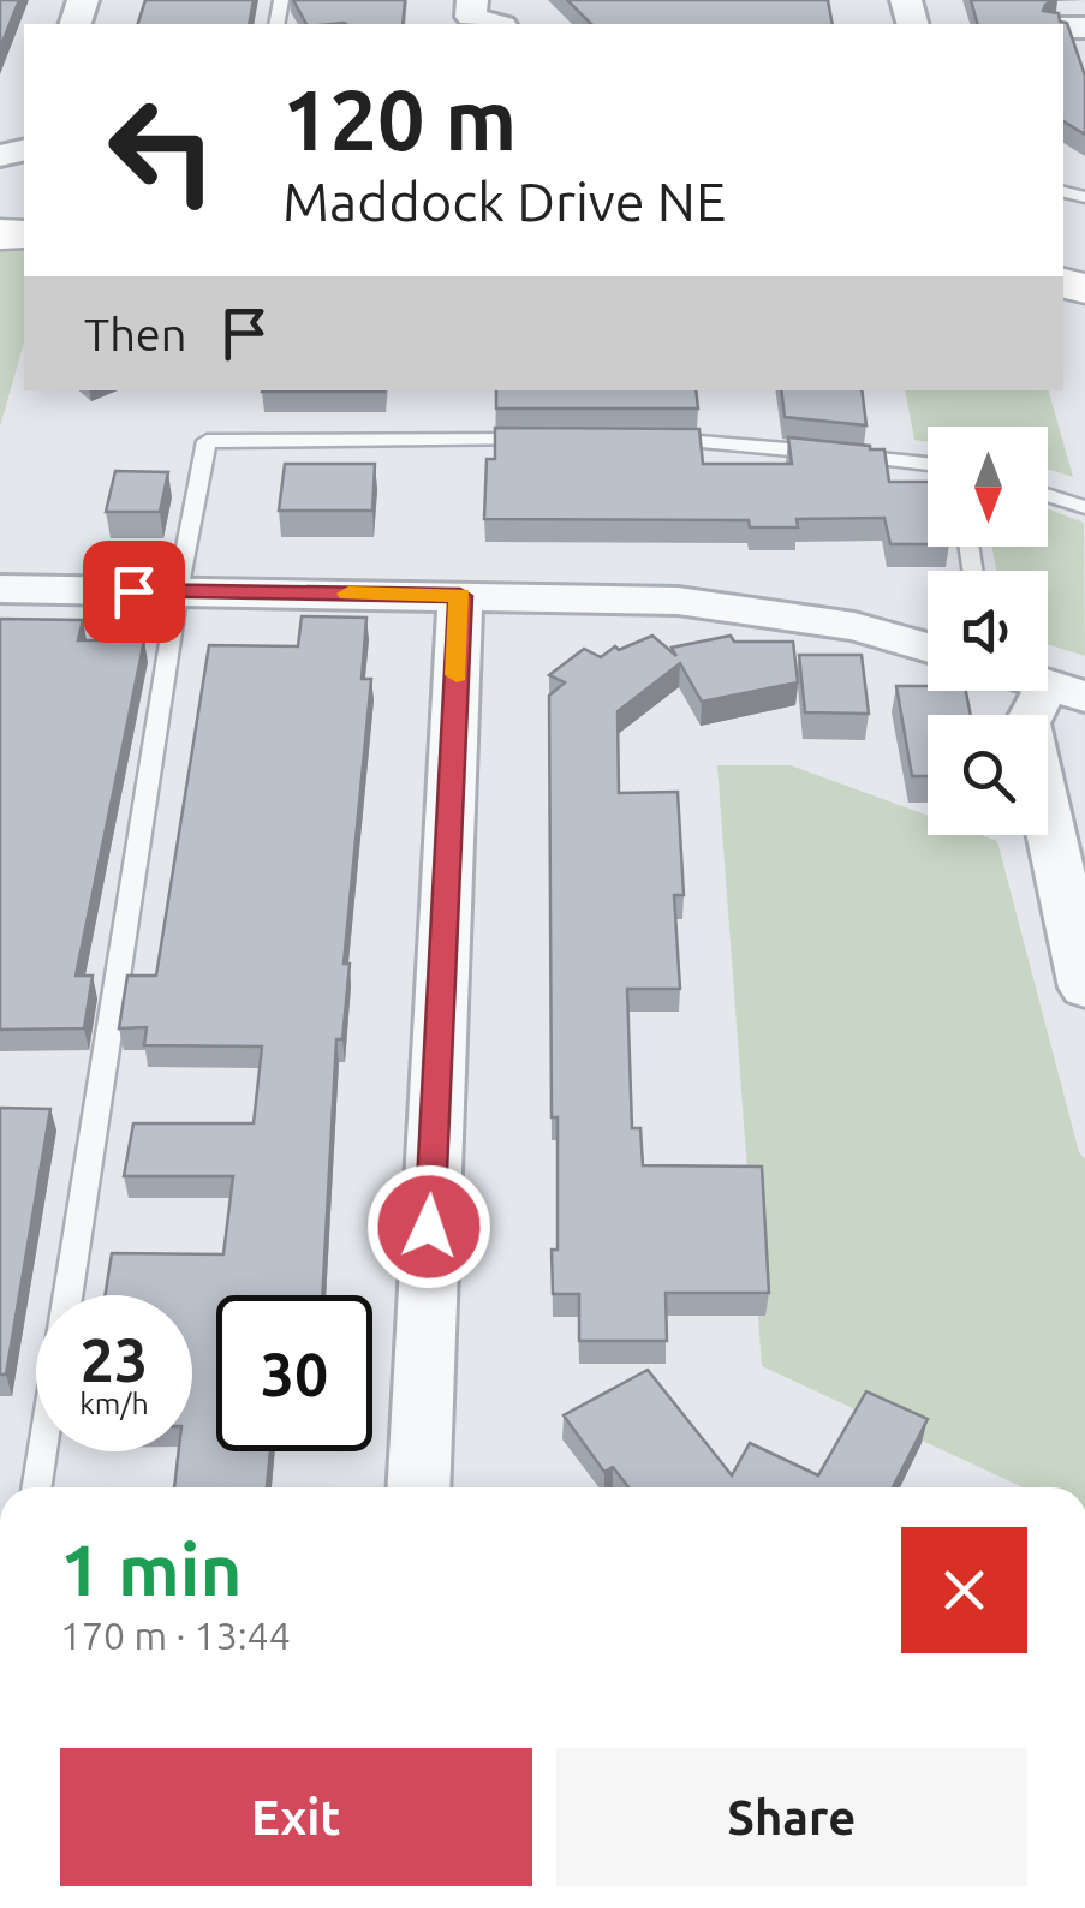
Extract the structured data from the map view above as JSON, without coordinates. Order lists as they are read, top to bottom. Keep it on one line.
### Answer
{"north":"bottom","page":{"turn":["120 m","Maddock Drive NE"],"then":"Then","speed":"23 km/h","limit":"30","heading":["1 min","170 m · 13:44"],"buttons":["Exit","Share"]}}
